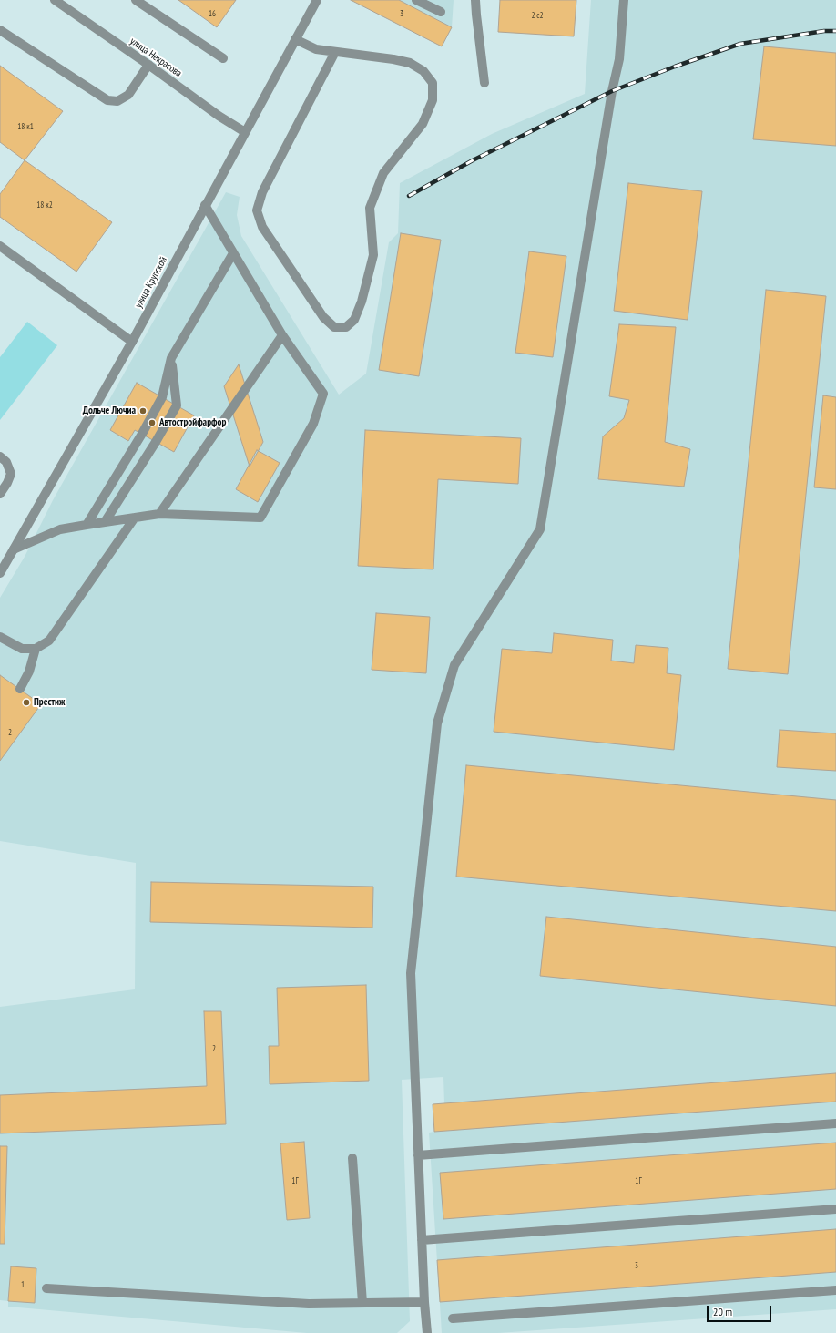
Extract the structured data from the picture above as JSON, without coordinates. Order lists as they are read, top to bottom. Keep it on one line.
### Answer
{"streets":{"street":["улица Некрасова","улица Крупской"]},"crossings":[["улица Некрасова","улица Крупской"]],"places":["Дольче Лючиа","Автостройфарфор","Престиж"],"house_numbers":["16","3","2 с2","18 к1","18 к2","2","2","1Г","1Г","3","1"],"scale_bar":"20 m"}
